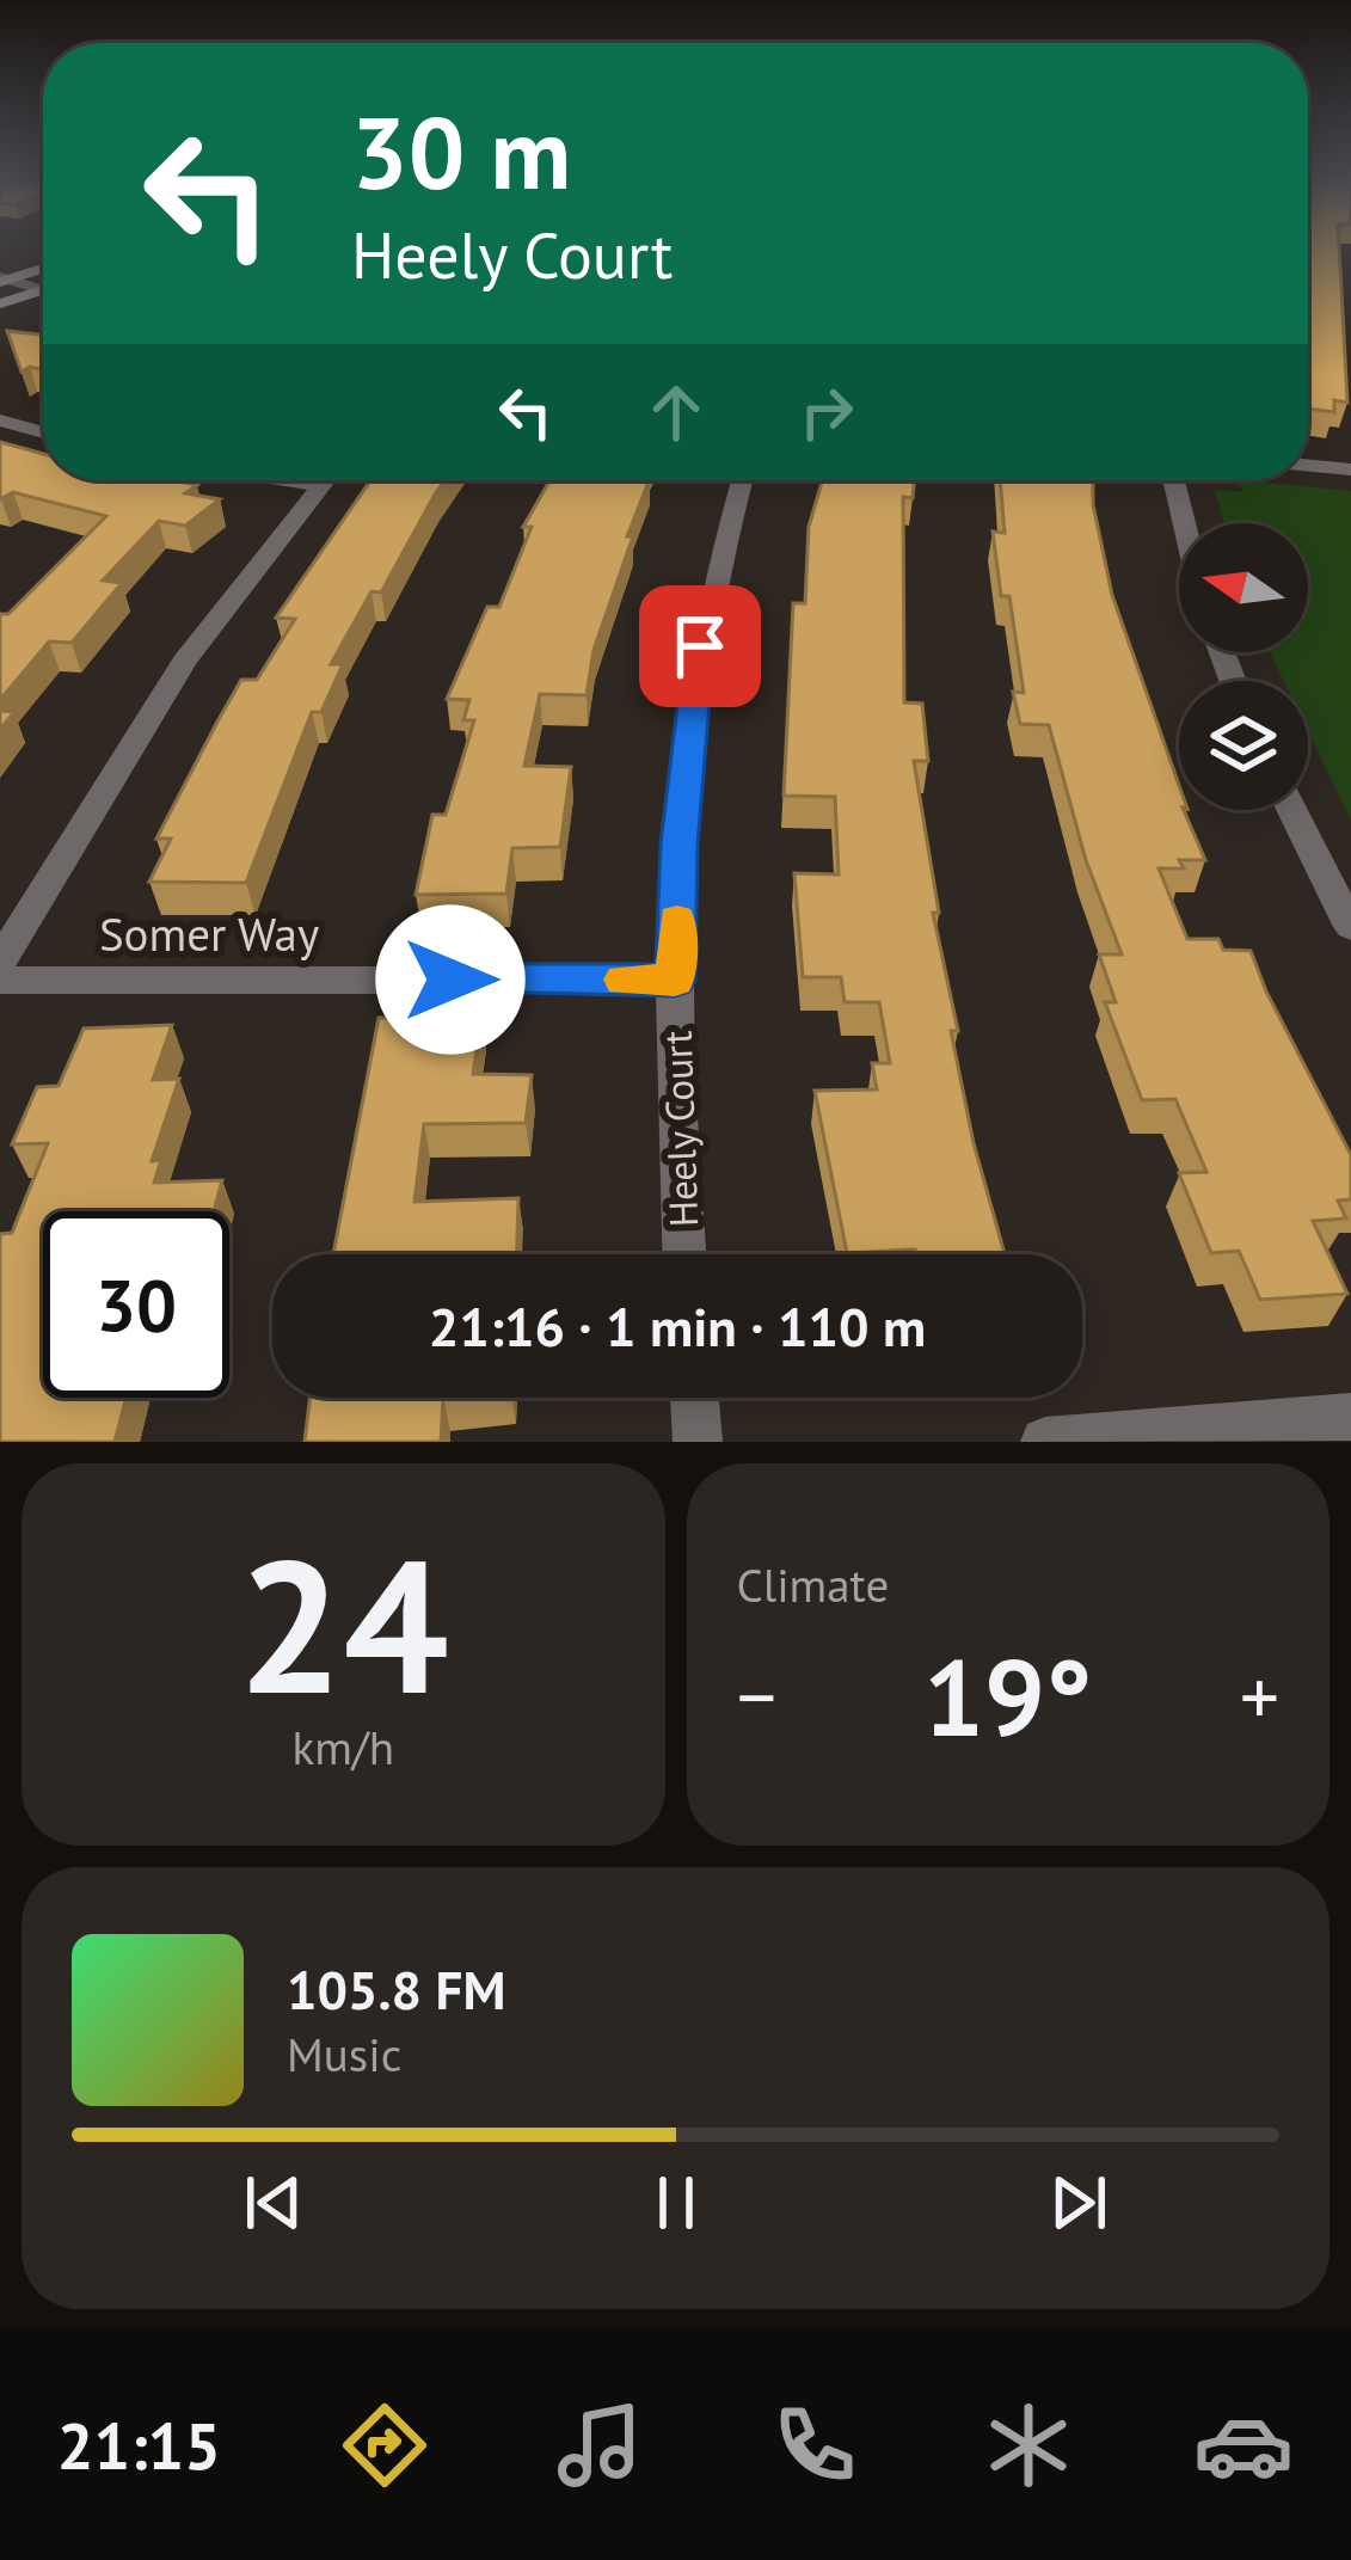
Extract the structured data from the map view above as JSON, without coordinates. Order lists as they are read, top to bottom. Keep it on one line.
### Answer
{"streets":{"street":["Somer Way","Heely Court"]},"crossings":[["Somer Way","Heely Court"]],"north":"left","page":{"turn":["30 m","Heely Court"],"limit":"30","trip":"21:16 · 1 min · 110 m","tile":[["24","km/h"],"Climate"],"heat":["−","19°","+"],"song":["105.8 FM","Music"],"tabs":"21:15"}}
